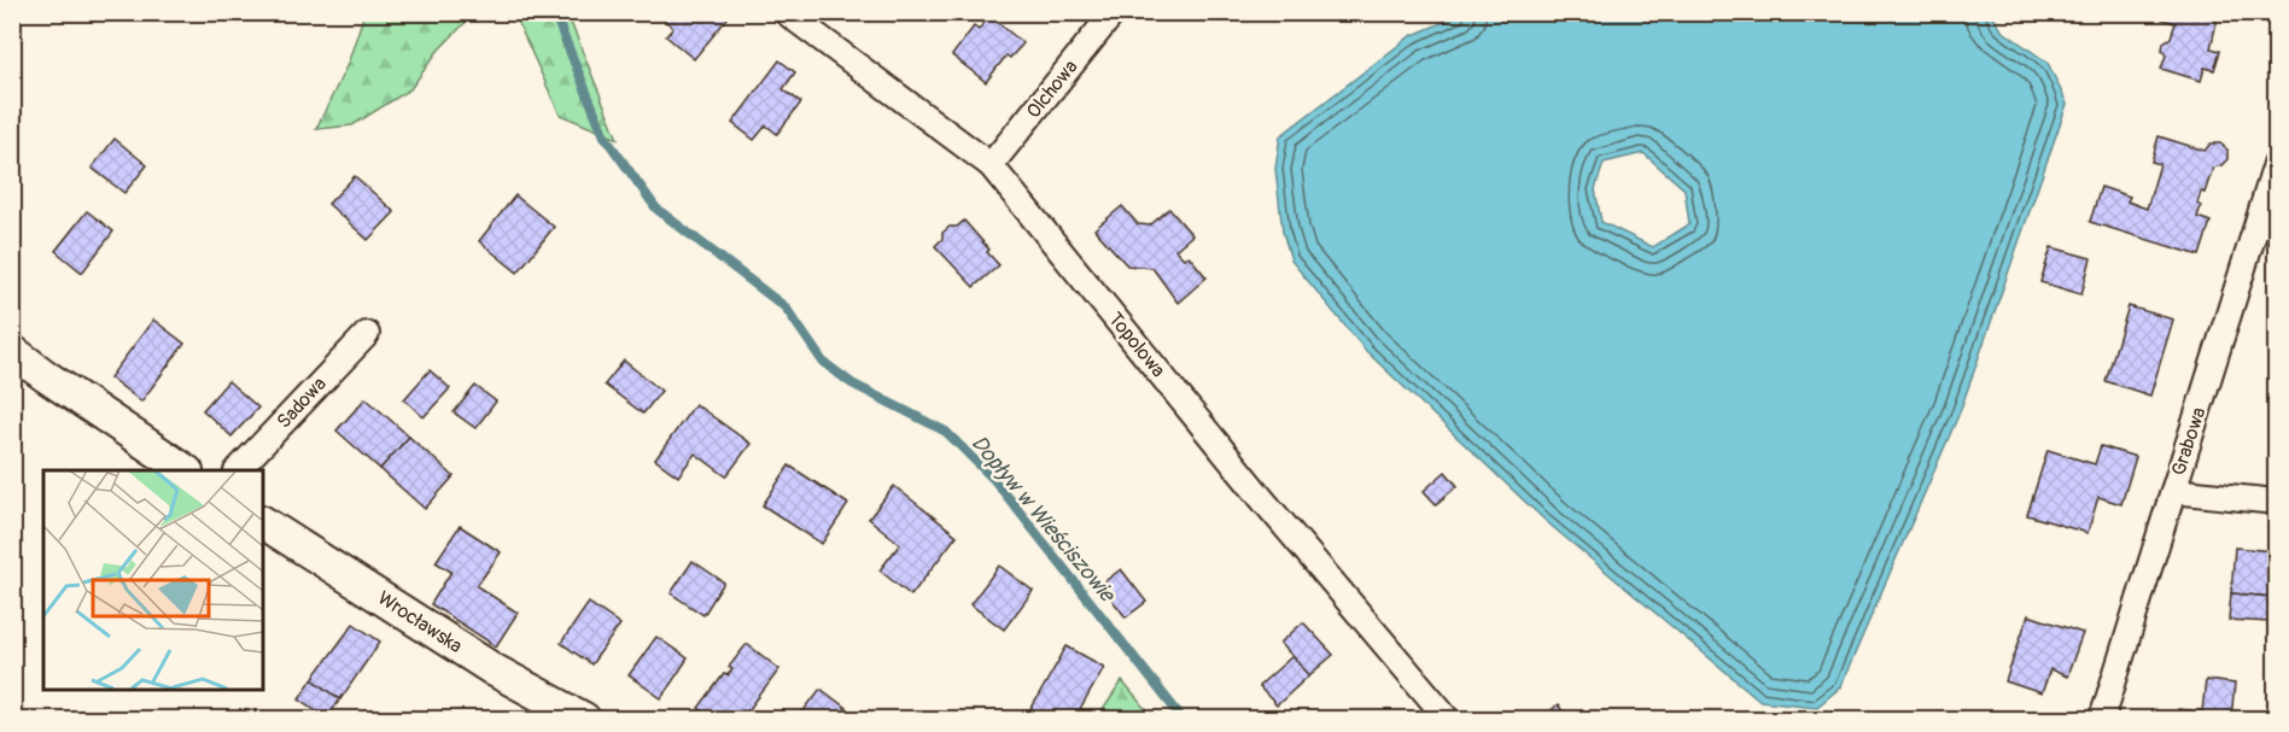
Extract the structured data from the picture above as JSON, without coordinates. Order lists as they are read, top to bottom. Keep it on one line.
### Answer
{"streets":{"street":["Olchowa","Topolowa","Sadowa","Grabowa","Wrocławska"]},"crossings":[["Olchowa","Topolowa"]],"water":["Dopływ w Wieściszowie"]}
